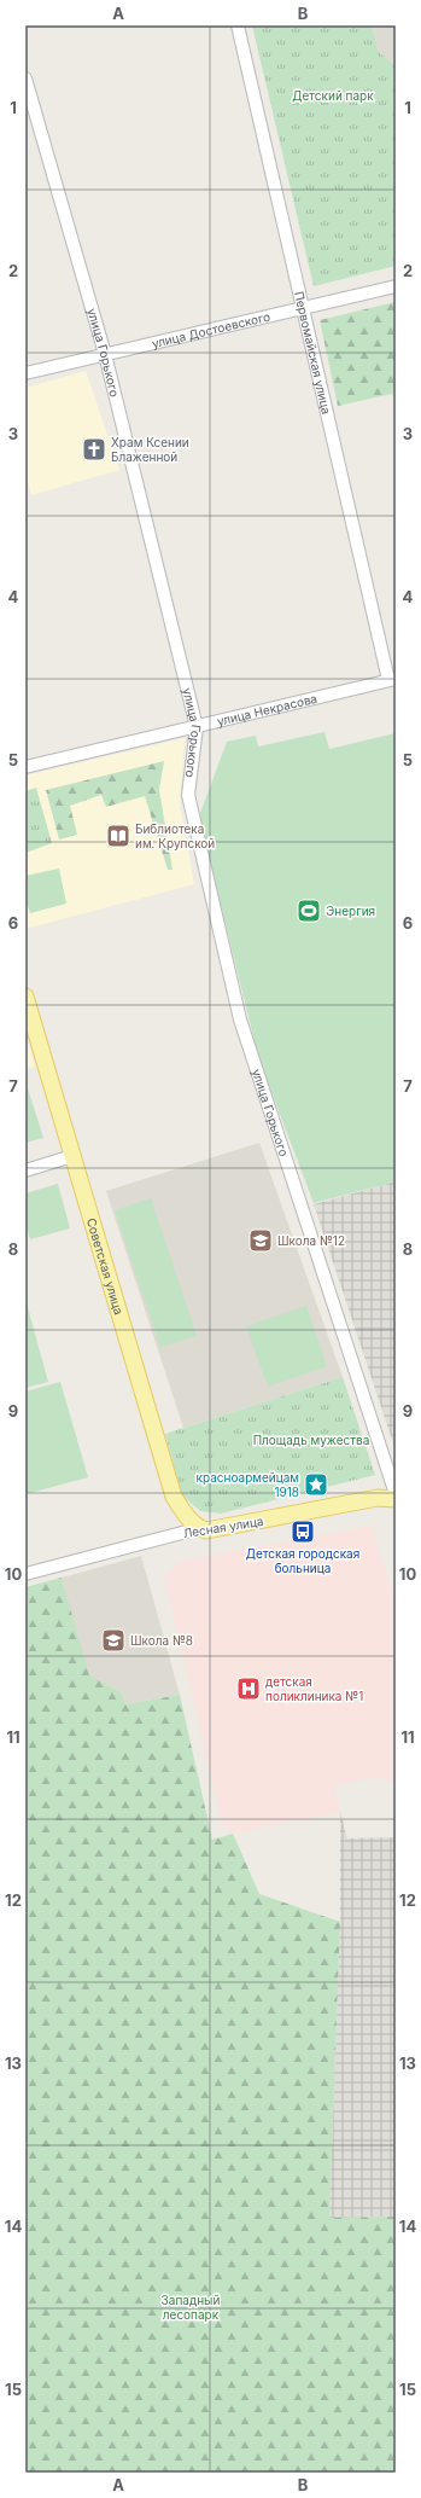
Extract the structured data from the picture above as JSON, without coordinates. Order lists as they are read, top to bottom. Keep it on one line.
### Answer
{"streets":{"main road":["Советская улица","Лесная улица"],"street":["улица Достоевского","улица Горького","Первомайская улица","улица Некрасова"]},"crossings":[["улица Достоевского","улица Горького"],["улица Достоевского","Первомайская улица"],["улица Горького","улица Некрасова"],["Первомайская улица","улица Некрасова"],["Советская улица","Лесная улица"]],"parks":["Детский парк","Площадь мужества","Западный лесопарк"],"places":{"church":["Храм Ксении Блаженной"],"library":["Библиотека им. Крупской"],"sports":["Энергия"],"school or university":["Школа №12","Школа №8"],"place":["красноармейцам 1918"],"bus stop":["Детская городская больница"],"hospital":["детская поликлиника №1"]},"grid":{"columns":["A","B"],"rows":["1","2","3","4","5","6","7","8","9","10","11","12","13","14","15"]}}
